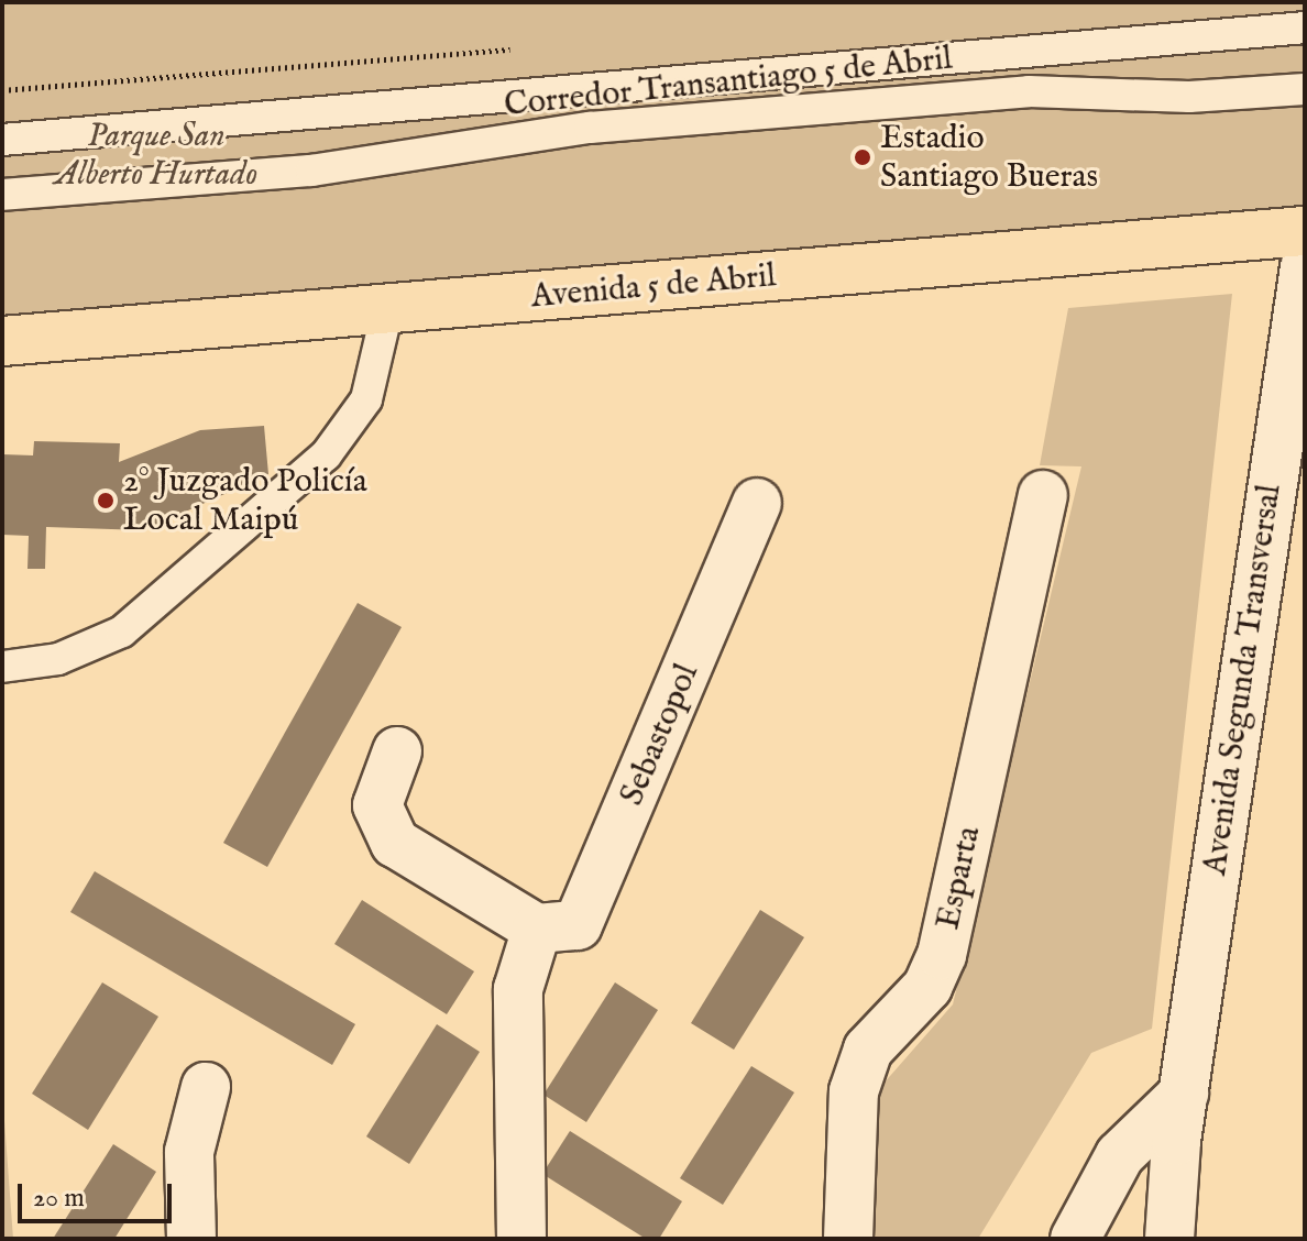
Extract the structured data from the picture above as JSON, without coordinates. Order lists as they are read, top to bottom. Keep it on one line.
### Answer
{"streets":{"main road":["Avenida 5 de Abril"],"street":["Avenida Segunda Transversal","Sebastopol","Esparta"],"lane":["Corredor Transantiago 5 de Abril"]},"parks":["Parque San Alberto Hurtado"],"places":["Estadio Santiago Bueras","2° Juzgado Policía Local Maipú"],"scale_bar":"20 m"}
